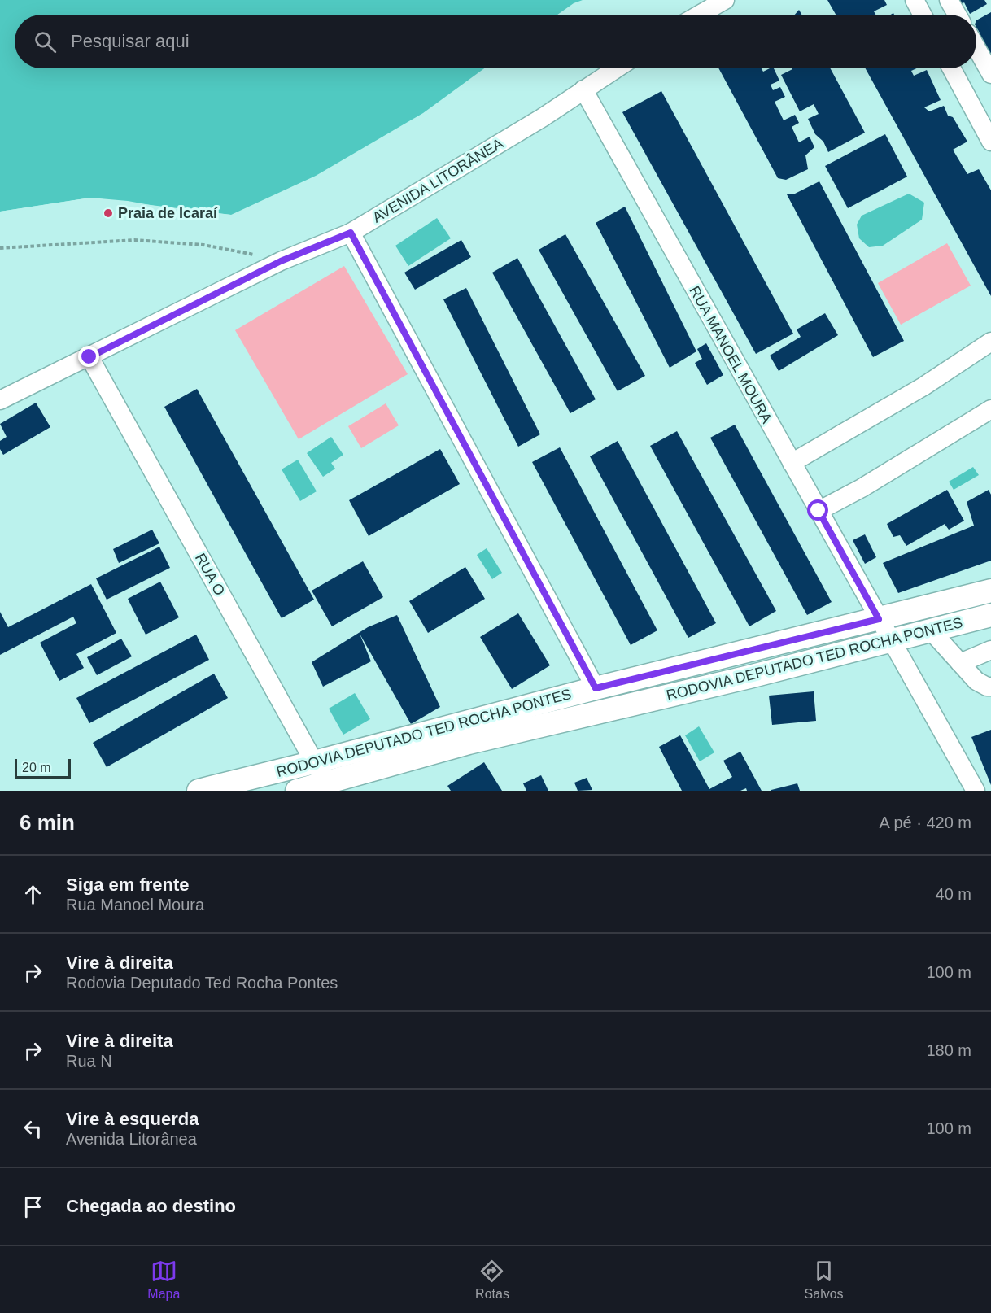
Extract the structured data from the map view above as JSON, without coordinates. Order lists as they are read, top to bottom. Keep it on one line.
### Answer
{"streets":{"main road":["RODOVIA DEPUTADO TED ROCHA PONTES"],"street":["AVENIDA LITORÂNEA","RUA MANOEL MOURA","RUA O"]},"crossings":[["AVENIDA LITORÂNEA","RUA MANOEL MOURA"],["AVENIDA LITORÂNEA","RUA O"],["RUA MANOEL MOURA","RODOVIA DEPUTADO TED ROCHA PONTES"],["RUA O","RODOVIA DEPUTADO TED ROCHA PONTES"]],"places":["Praia de Icaraí"],"scale_bar":"20 m","page":{"search":"Pesquisar aqui","scale":"20 m","heading":["6 min","A pé · 420 m"],"list":[["Siga em frente","Rua Manoel Moura","40 m"],["Vire à direita","Rodovia Deputado Ted Rocha Pontes","100 m"],["Vire à direita","Rua N","180 m"],["Vire à esquerda","Avenida Litorânea","100 m"],"Chegada ao destino"],"nav":["Mapa","Rotas","Salvos"]}}
